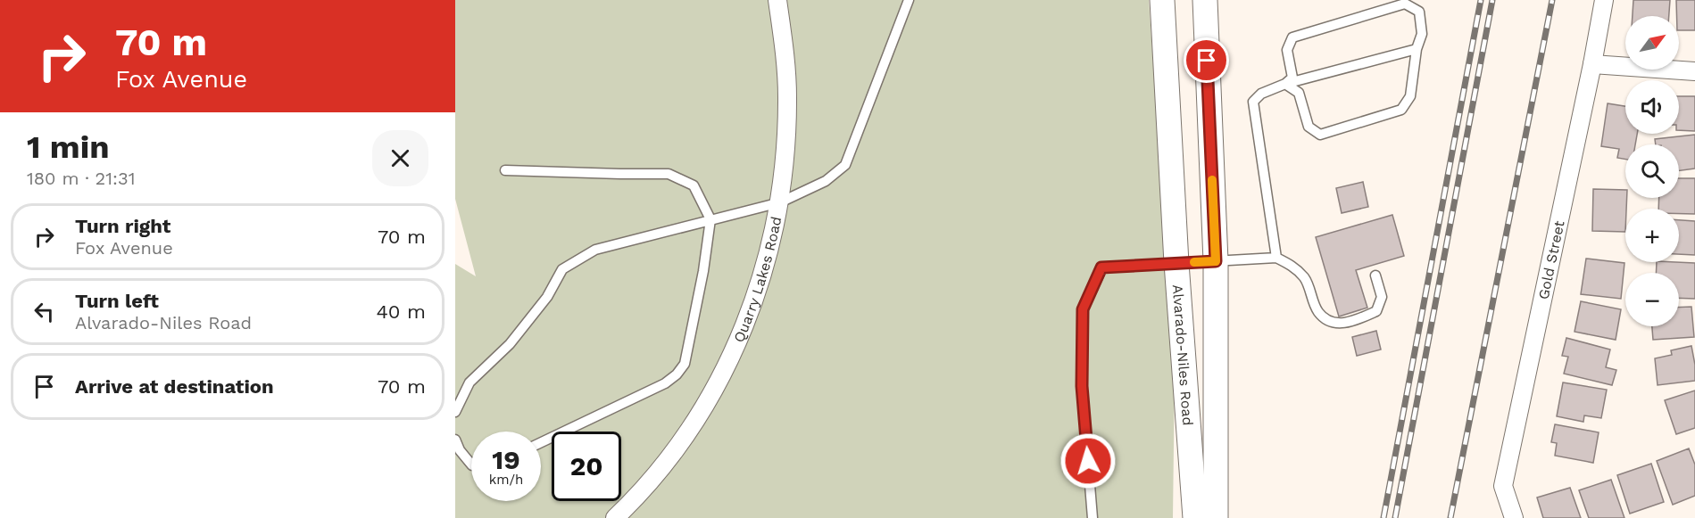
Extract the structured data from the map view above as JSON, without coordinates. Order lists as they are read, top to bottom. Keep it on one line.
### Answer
{"streets":{"main road":["Alvarado-Niles Road"],"street":["Gold Street","Quarry Lakes Road"]},"north":"top right","page":{"turn":["70 m","Fox Avenue"],"map_buttons":["+","−"],"heading":["1 min","180 m · 21:31"],"list":[{"name":"Turn right","note":"Fox Avenue","value":"70 m"},{"name":"Turn left","note":"Alvarado-Niles Road","value":"40 m"},{"name":"Arrive at destination","value":"70 m"}],"speed":"19 km/h","limit":"20"}}
